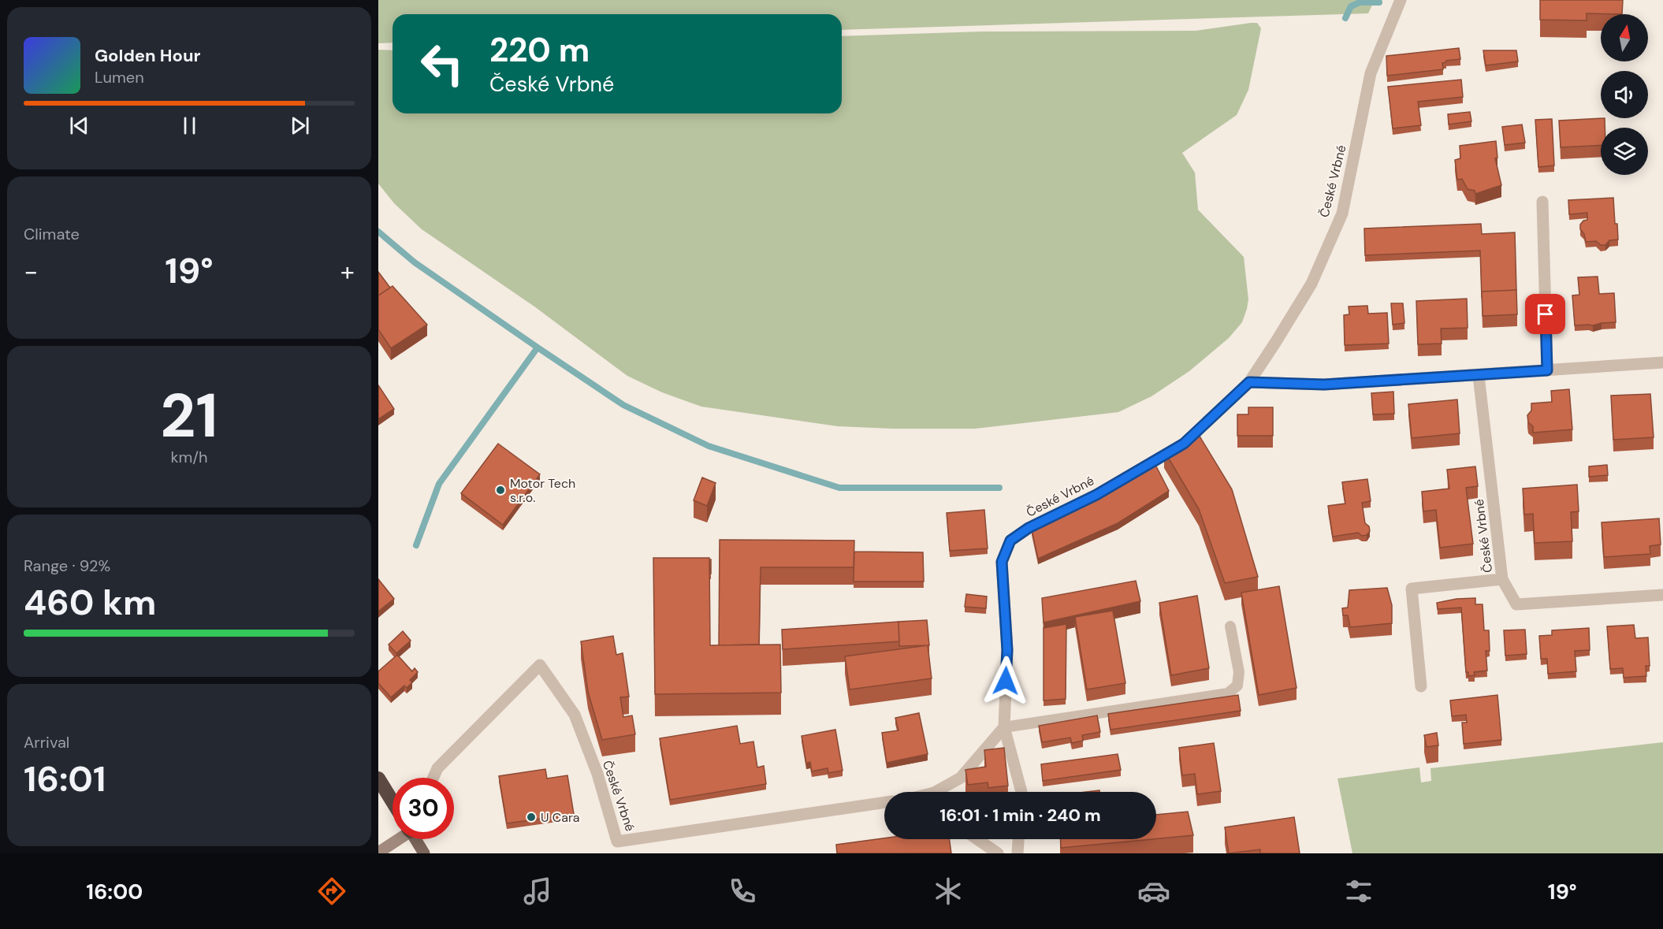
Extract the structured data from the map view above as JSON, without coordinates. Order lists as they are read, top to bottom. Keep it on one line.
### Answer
{"streets":{"street":["České Vrbné"]},"places":["Motor Tech s.r.o.","U Cara"],"north":"top","page":{"turn":["220 m","České Vrbné"],"song":["Golden Hour","Lumen"],"tile":["Climate",["21","km/h"],["Range · 92%","460 km"],["Arrival","16:01"]],"heat":["−","19°","+"],"limit":"30","trip":"16:01 · 1 min · 240 m","tabs":["16:00","19°"]}}
